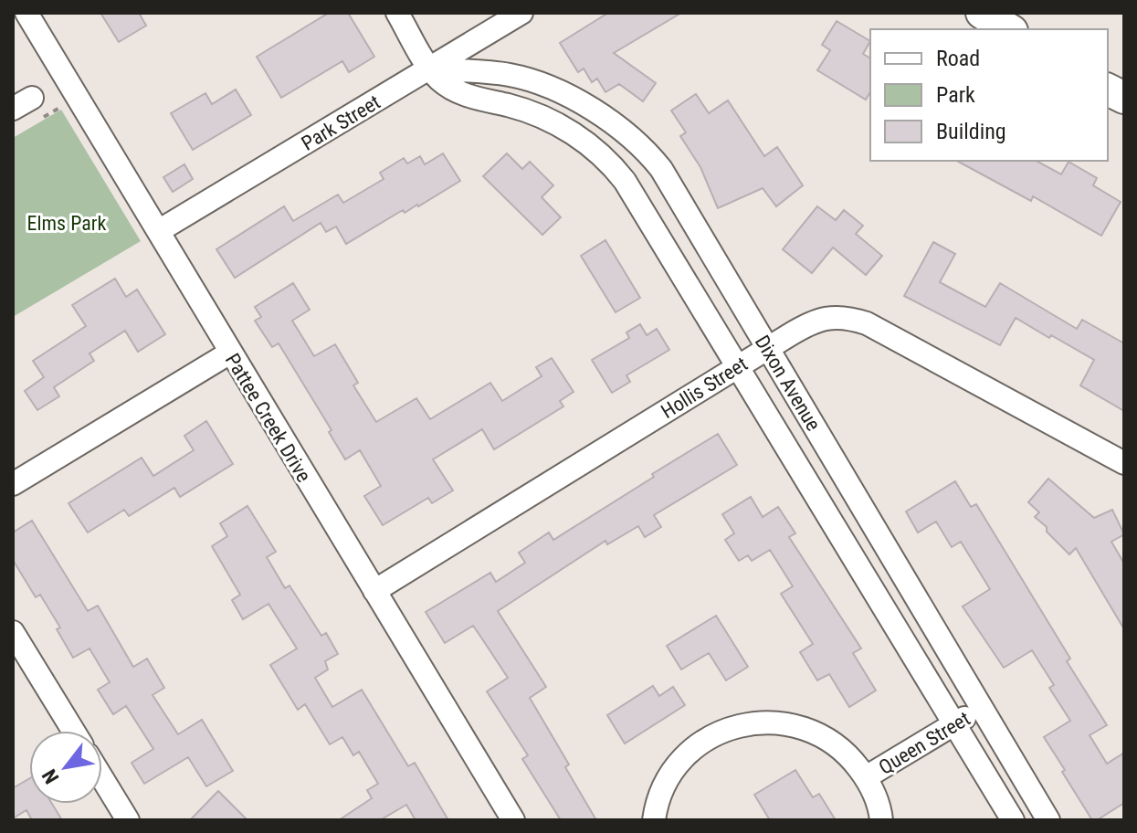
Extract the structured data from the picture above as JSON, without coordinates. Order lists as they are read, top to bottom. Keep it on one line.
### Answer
{"streets":{"street":["Park Street","Dixon Avenue","Hollis Street","Pattee Creek Drive","Queen Street"]},"crossings":[["Park Street","Dixon Avenue"],["Park Street","Pattee Creek Drive"],["Dixon Avenue","Hollis Street"],["Dixon Avenue","Queen Street"],["Hollis Street","Pattee Creek Drive"]],"parks":["Elms Park"],"legend":["Road","Park","Building"],"north":"bottom left"}
